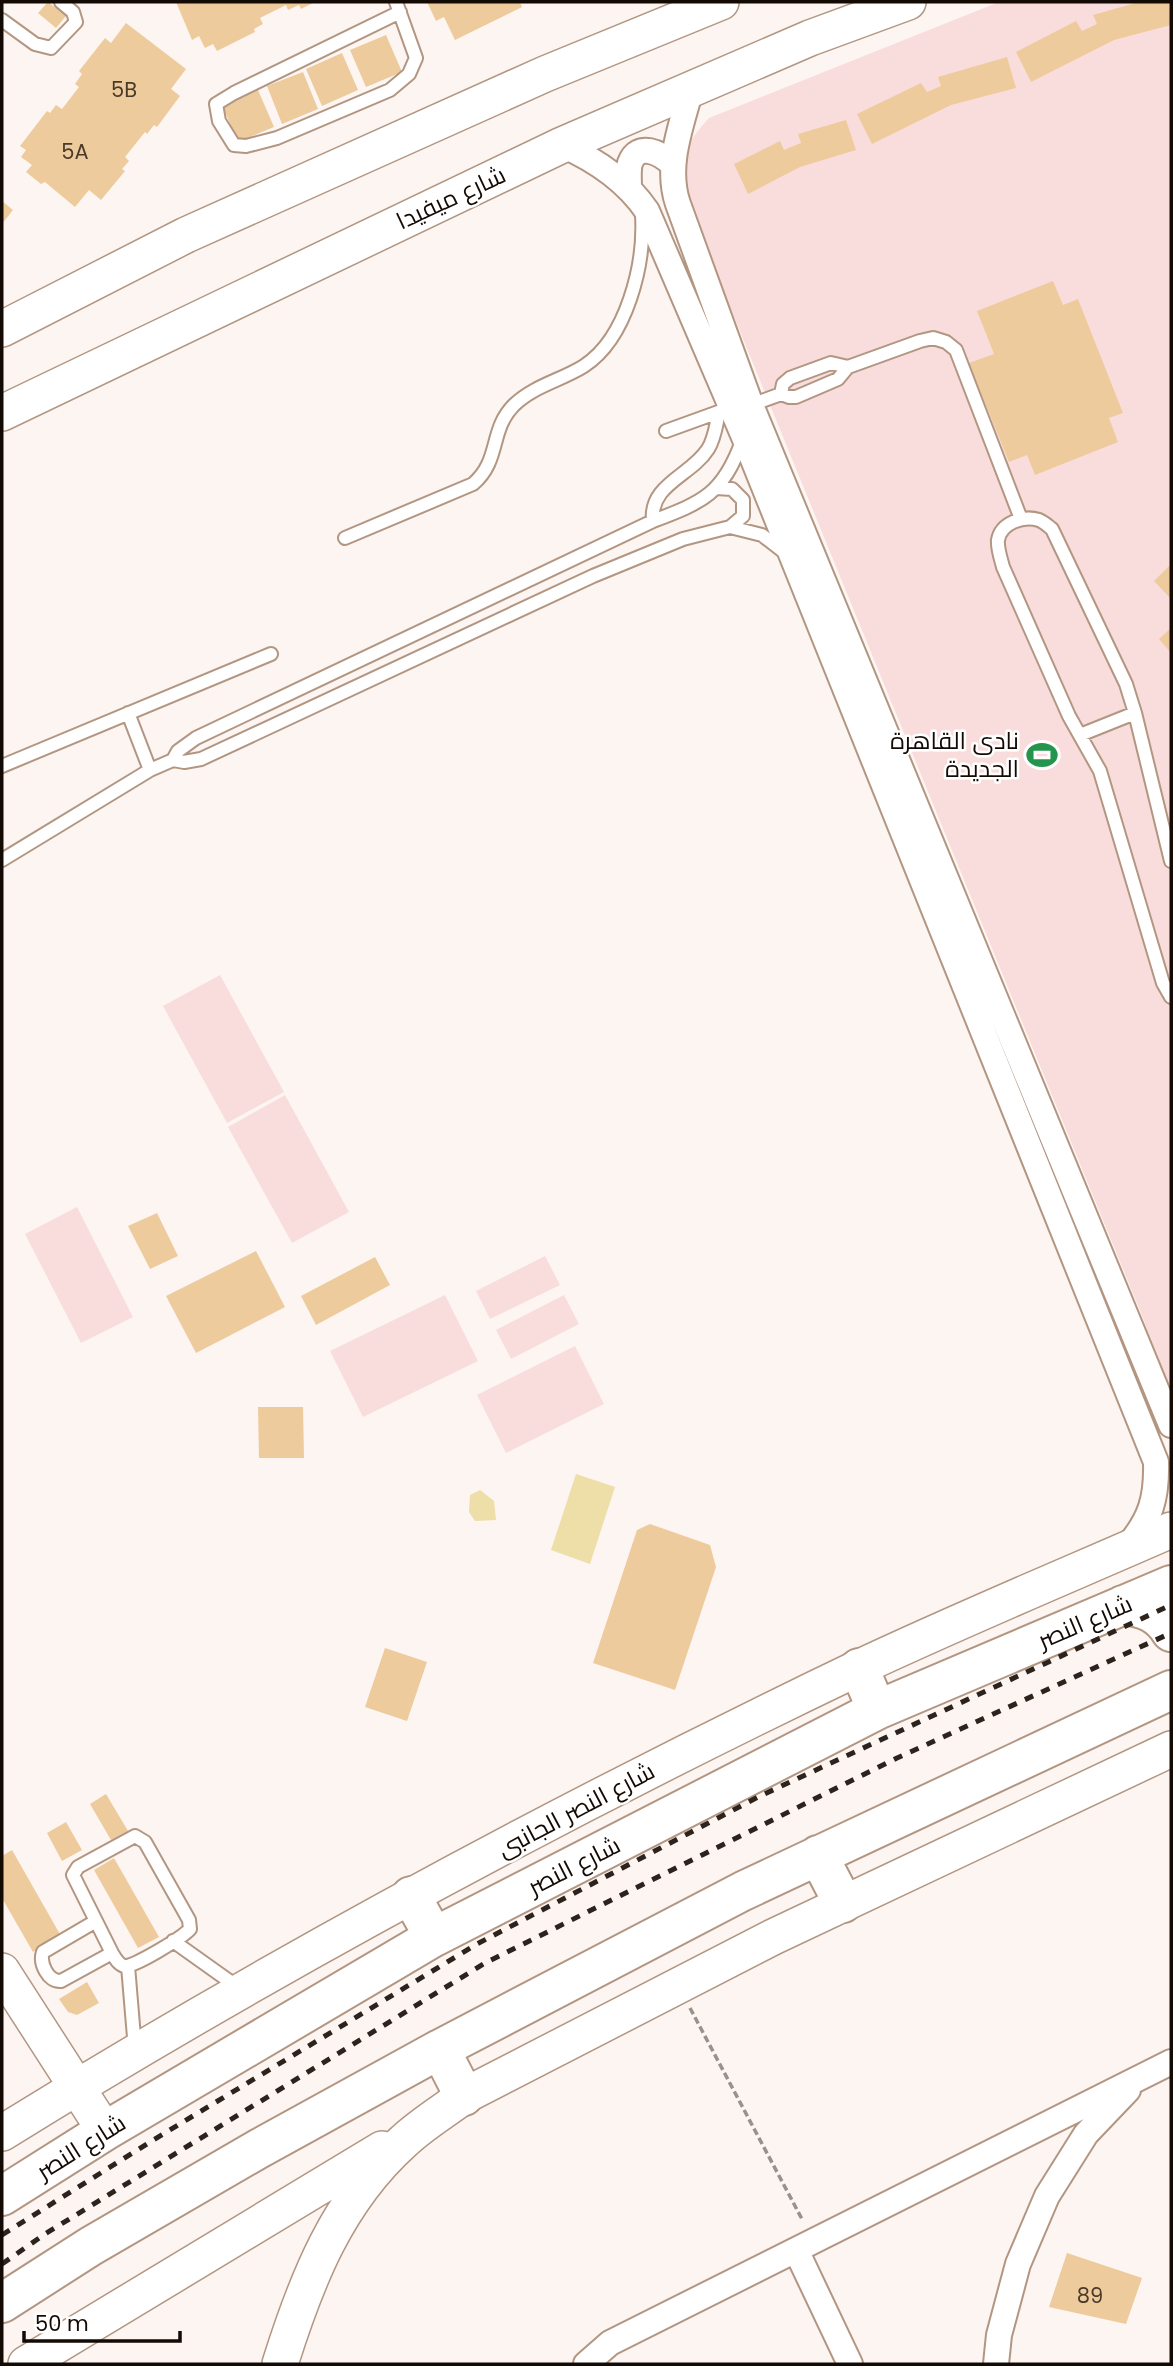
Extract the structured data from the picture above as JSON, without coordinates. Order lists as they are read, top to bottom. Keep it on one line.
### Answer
{"streets":{"main road":["شارع النصر"],"street":["شارع ميفيدا","شارع النصر الجانبى"]},"places":{"sports":["نادى القاهرة الجديدة"]},"house_numbers":["5B","5A","89"],"scale_bar":"50 m"}
